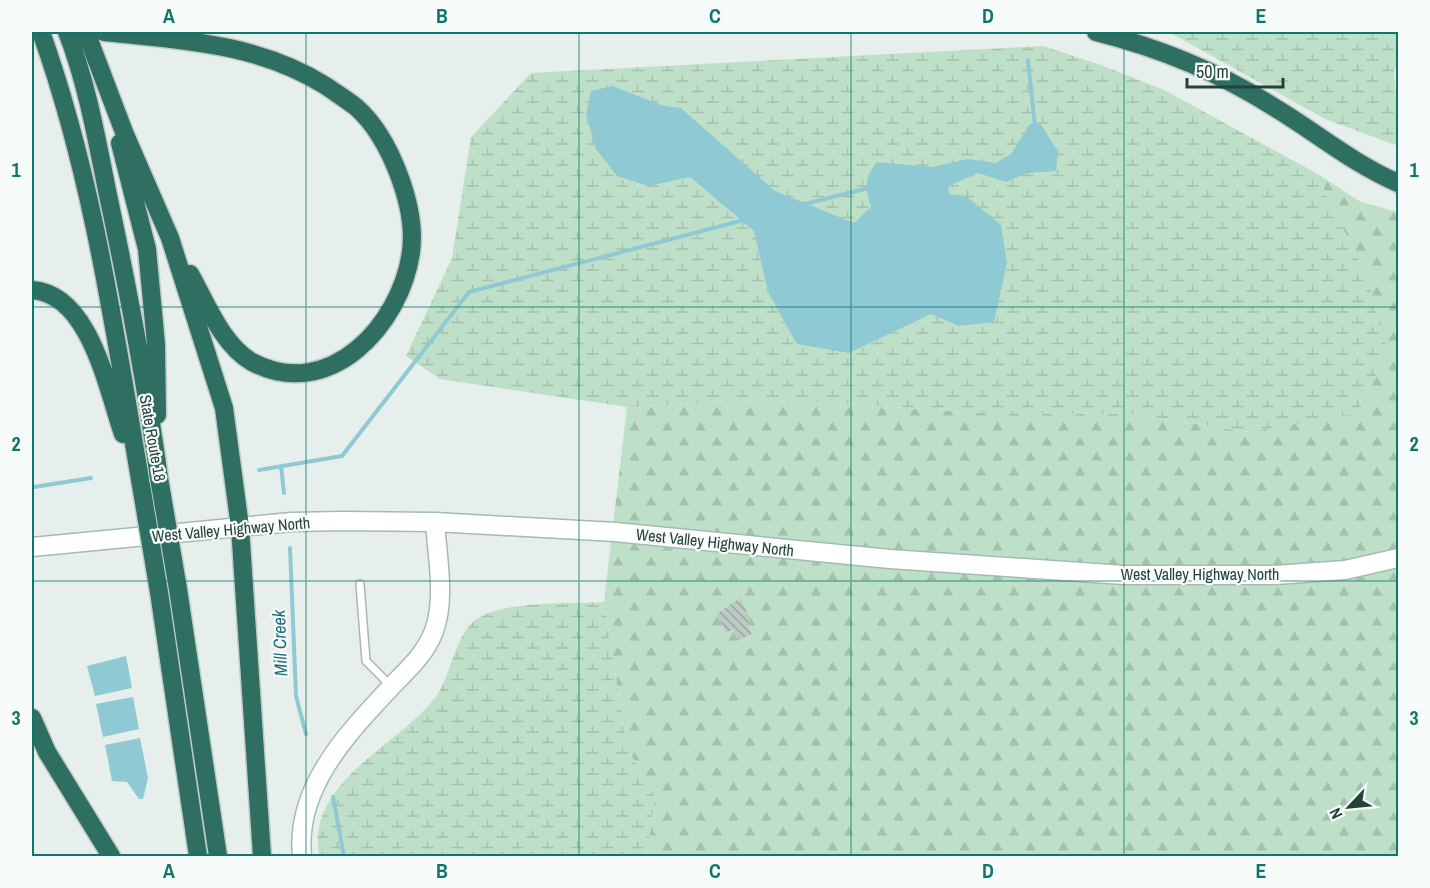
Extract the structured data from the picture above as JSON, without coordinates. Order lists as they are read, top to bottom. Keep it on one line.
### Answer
{"streets":{"highway":["State Route 18"],"main road":["West Valley Highway North"]},"water":["Mill Creek"],"scale_bar":"50 m","north":"bottom left","grid":{"columns":["A","B","C","D","E"],"rows":["1","2","3"]}}
